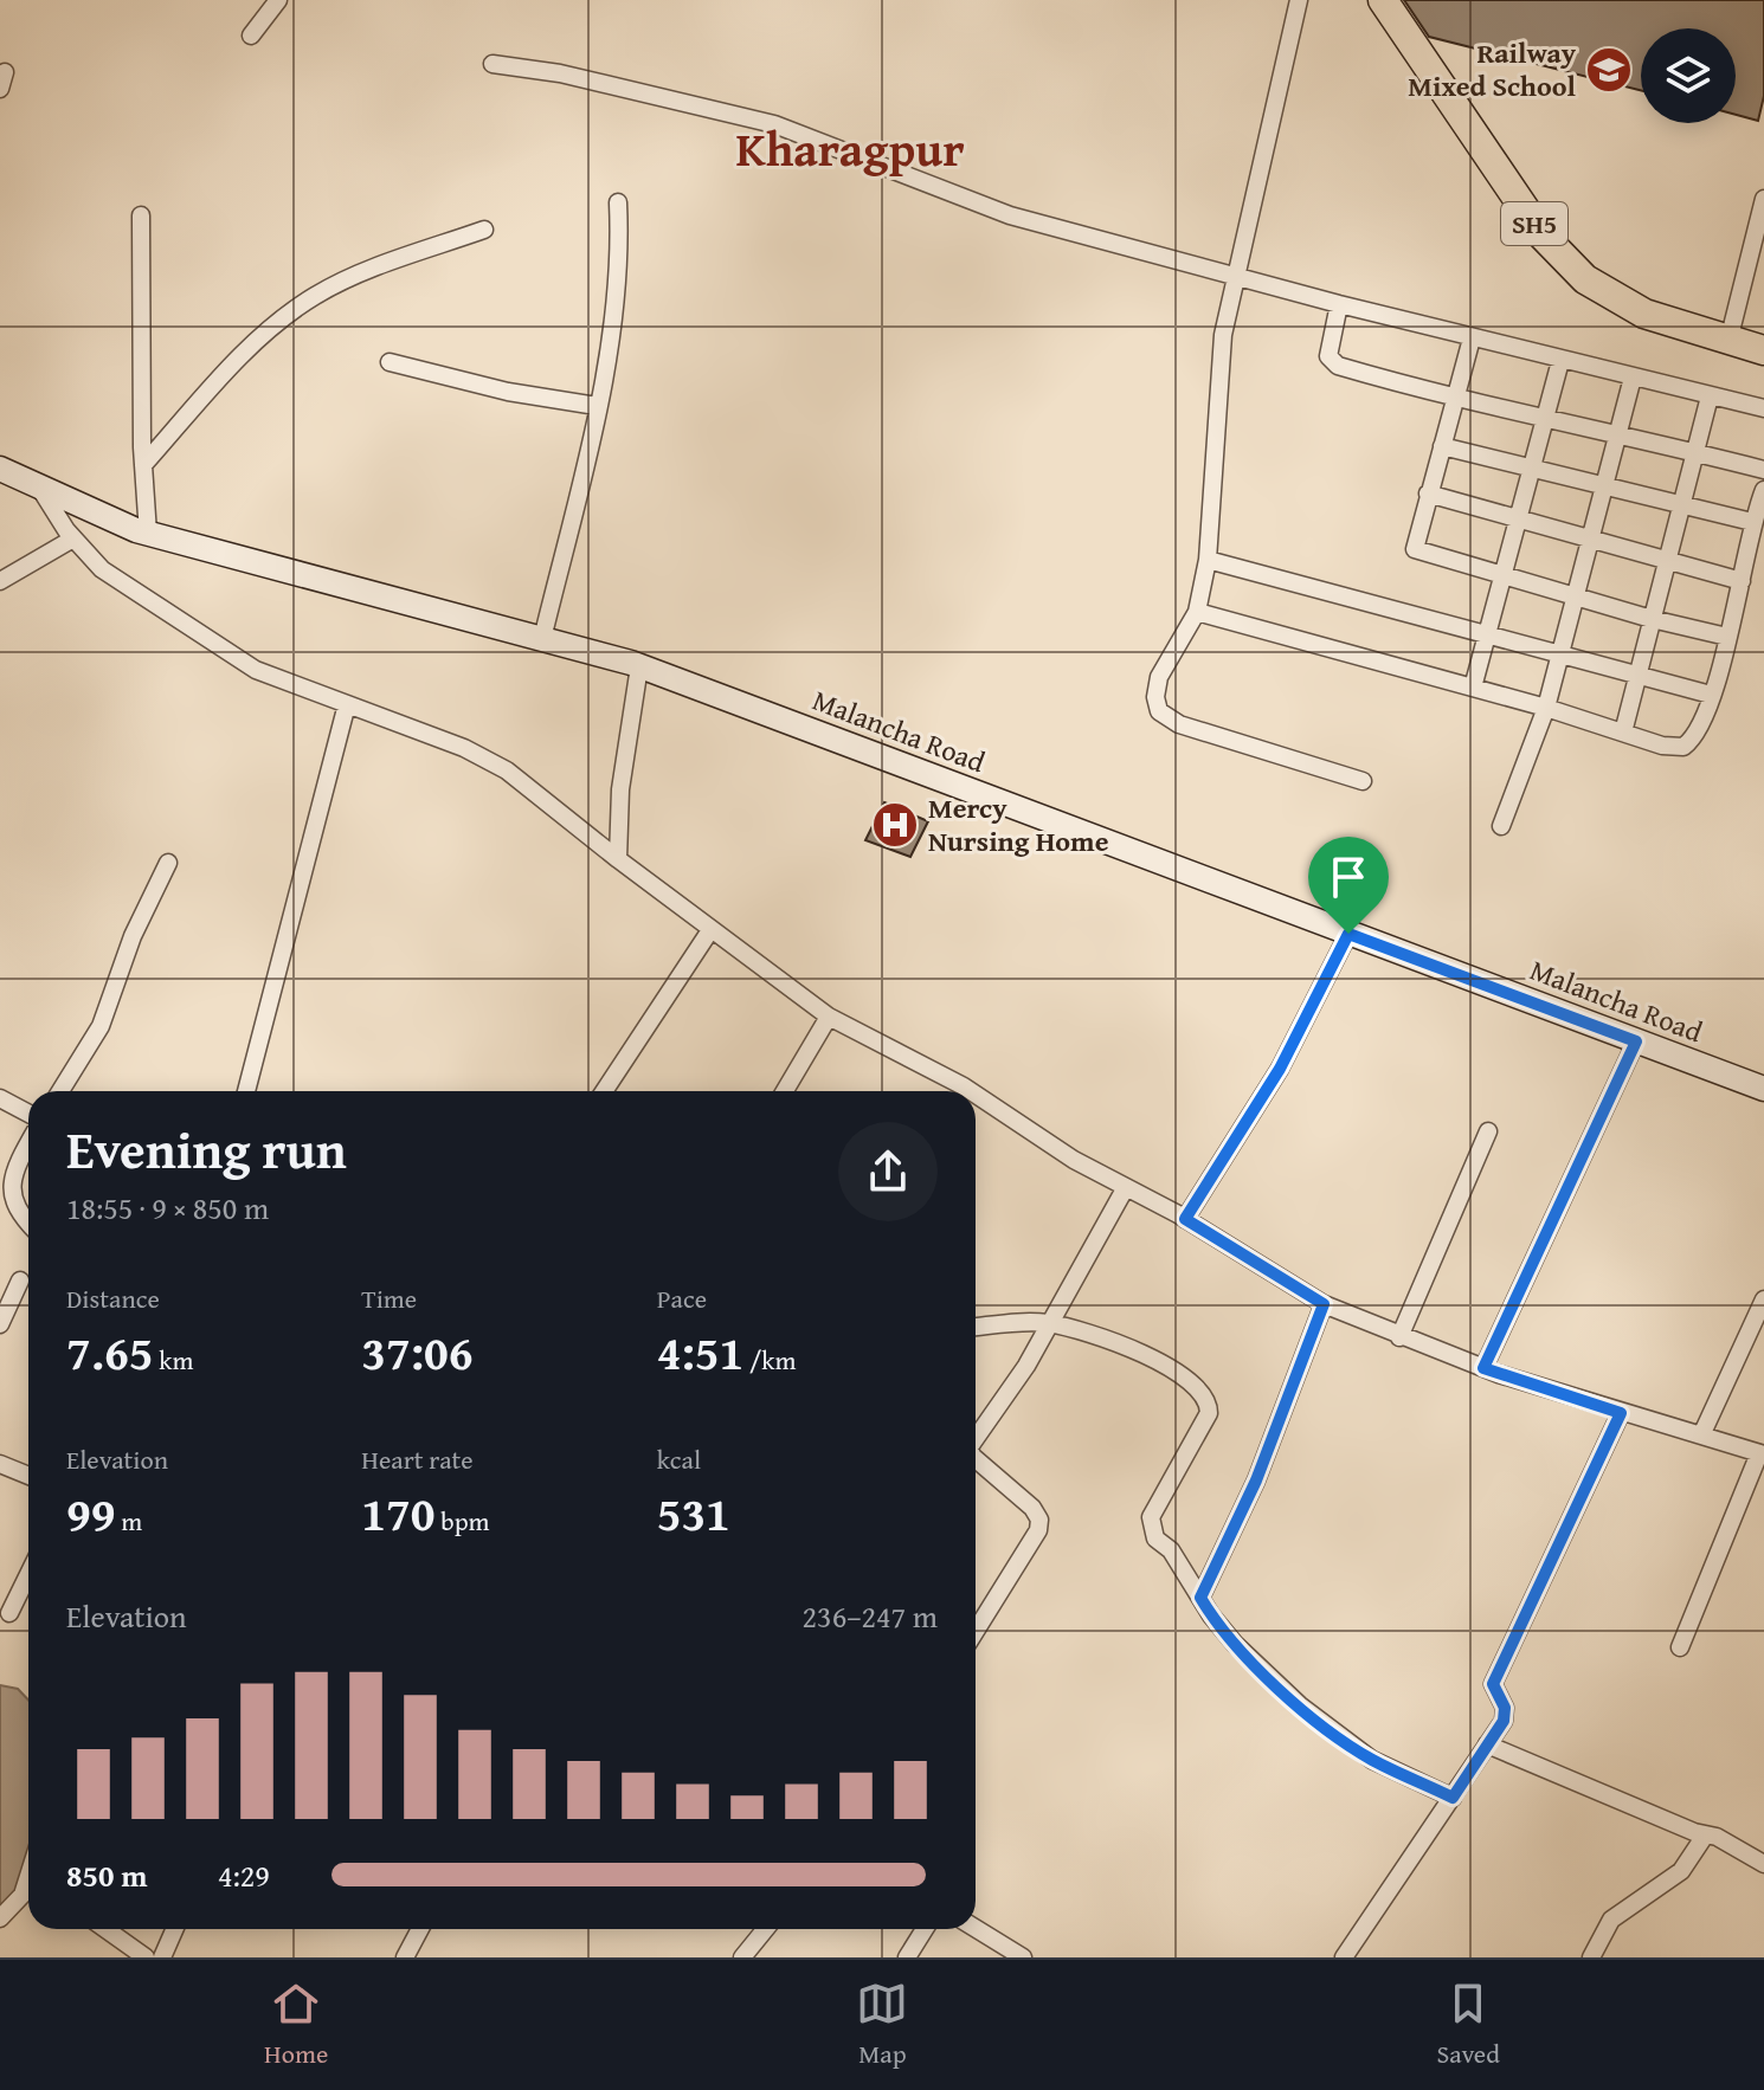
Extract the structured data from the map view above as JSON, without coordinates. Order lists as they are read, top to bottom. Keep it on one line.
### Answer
{"streets":{"main road":["SH5"],"street":["Malancha Road"]},"districts":["Kharagpur"],"places":{"school or university":["Railway Mixed School"],"hospital":["Mercy Nursing Home"]},"page":{"heading":["Evening run","18:55 · 9 × 850 m"],"stats":[["Distance","7.65 km"],["Time","37:06"],["Pace","4:51 /km"],["Elevation","99 m"],["Heart rate","170 bpm"],["kcal","531"]],"chart":["Elevation","236–247 m"],"list":[{"name":"850 m","note":"4:29"}],"tabs":["Home","Map","Saved"]}}
